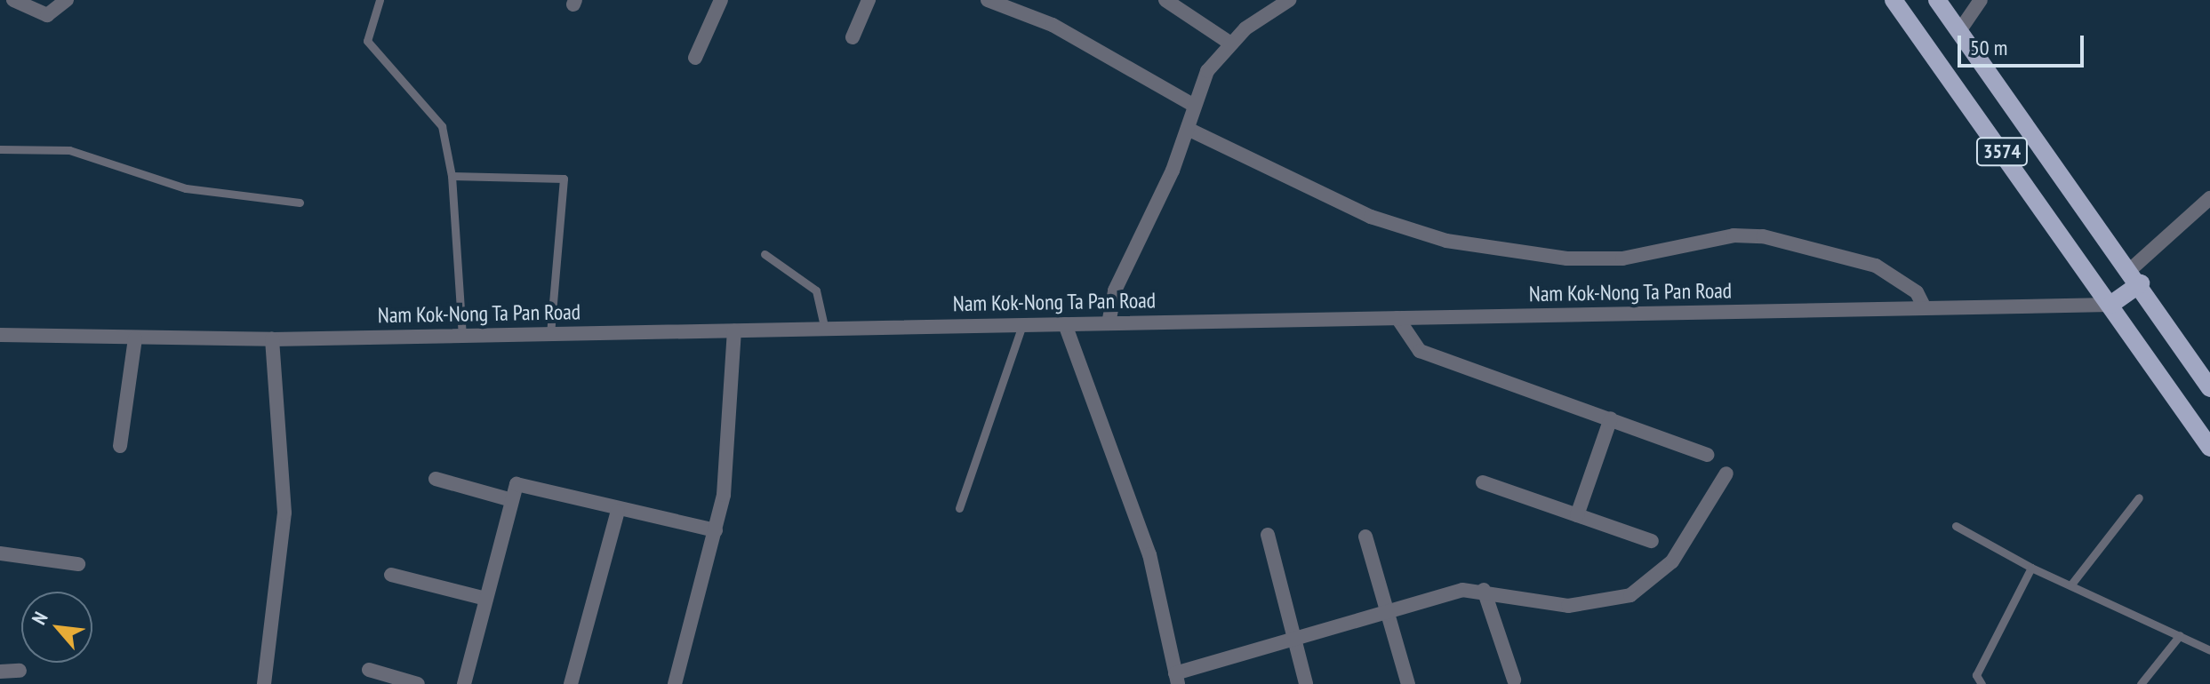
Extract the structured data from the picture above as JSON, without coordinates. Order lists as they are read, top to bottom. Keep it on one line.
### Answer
{"streets":{"main road":["3574"],"street":["Nam Kok-Nong Ta Pan Road"]},"crossings":[["3574","Nam Kok-Nong Ta Pan Road"]],"scale_bar":"50 m","north":"top left"}
